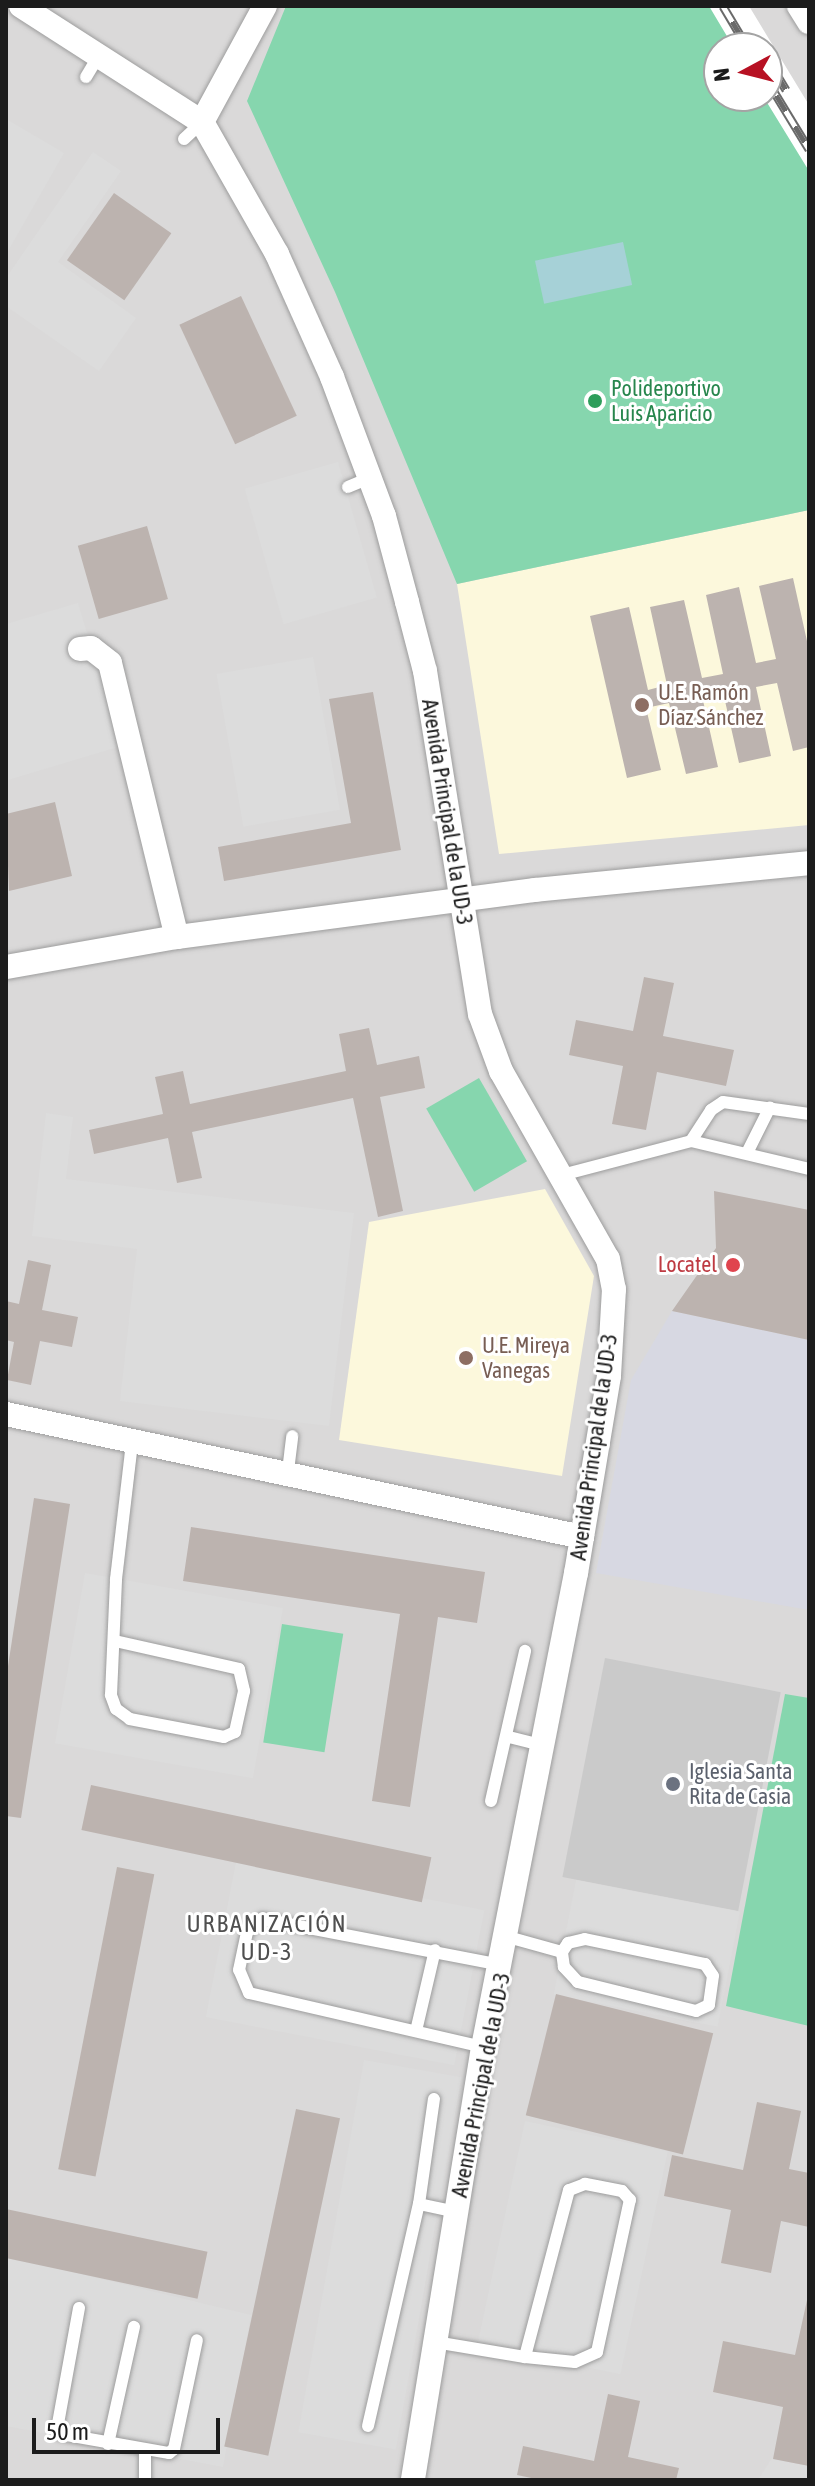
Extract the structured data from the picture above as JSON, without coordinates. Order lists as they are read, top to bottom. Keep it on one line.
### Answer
{"streets":{"street":["Avenida Principal de la UD-3"]},"districts":["URBANIZACIÓN UD-3"],"places":["Polideportivo Luis Aparicio","U.E. Ramón Díaz Sánchez","Locatel","U.E. Mireya Vanegas","Iglesia Santa Rita de Casia"],"scale_bar":"50 m","north":"left"}
